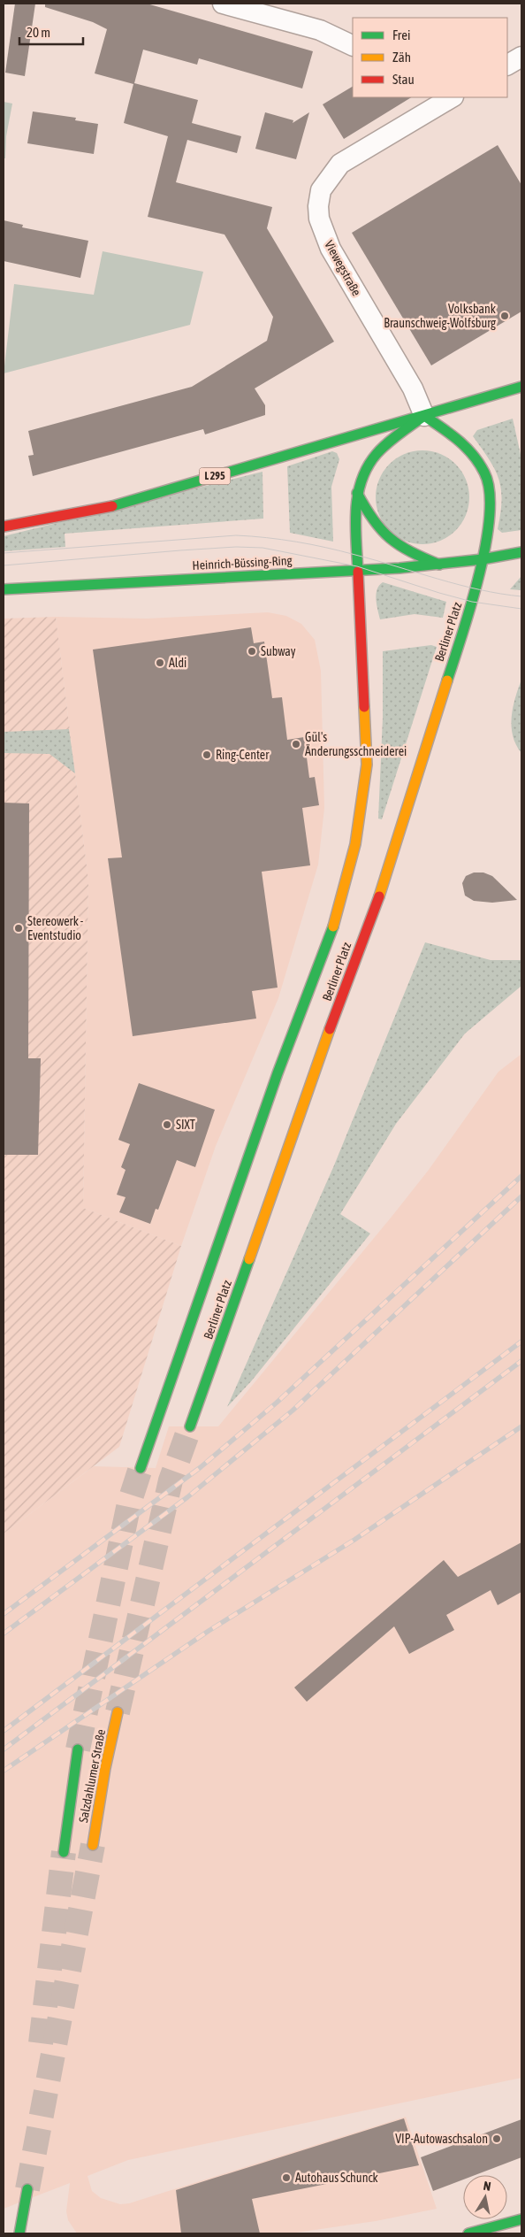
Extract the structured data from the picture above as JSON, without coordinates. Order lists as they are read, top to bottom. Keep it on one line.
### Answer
{"streets":{"main road":["L 295","Heinrich-Büssing-Ring","Berliner Platz","Salzdahlumer Straße"],"street":["Viewegstraße"]},"crossings":[["Viewegstraße","L 295"],["Viewegstraße","Heinrich-Büssing-Ring"],["Viewegstraße","Berliner Platz"],["L 295","Heinrich-Büssing-Ring"],["L 295","Berliner Platz"],["Heinrich-Büssing-Ring","Berliner Platz"]],"places":["Volksbank Braunschweig-Wolfsburg","Subway","Aldi","Gül's Änderungsschneiderei","Ring-Center","Stereowerk - Eventstudio","SIXT","VIP-Autowaschsalon","Autohaus Schunck"],"legend":["Frei","Zäh","Stau"],"scale_bar":"20 m","north":"top"}
